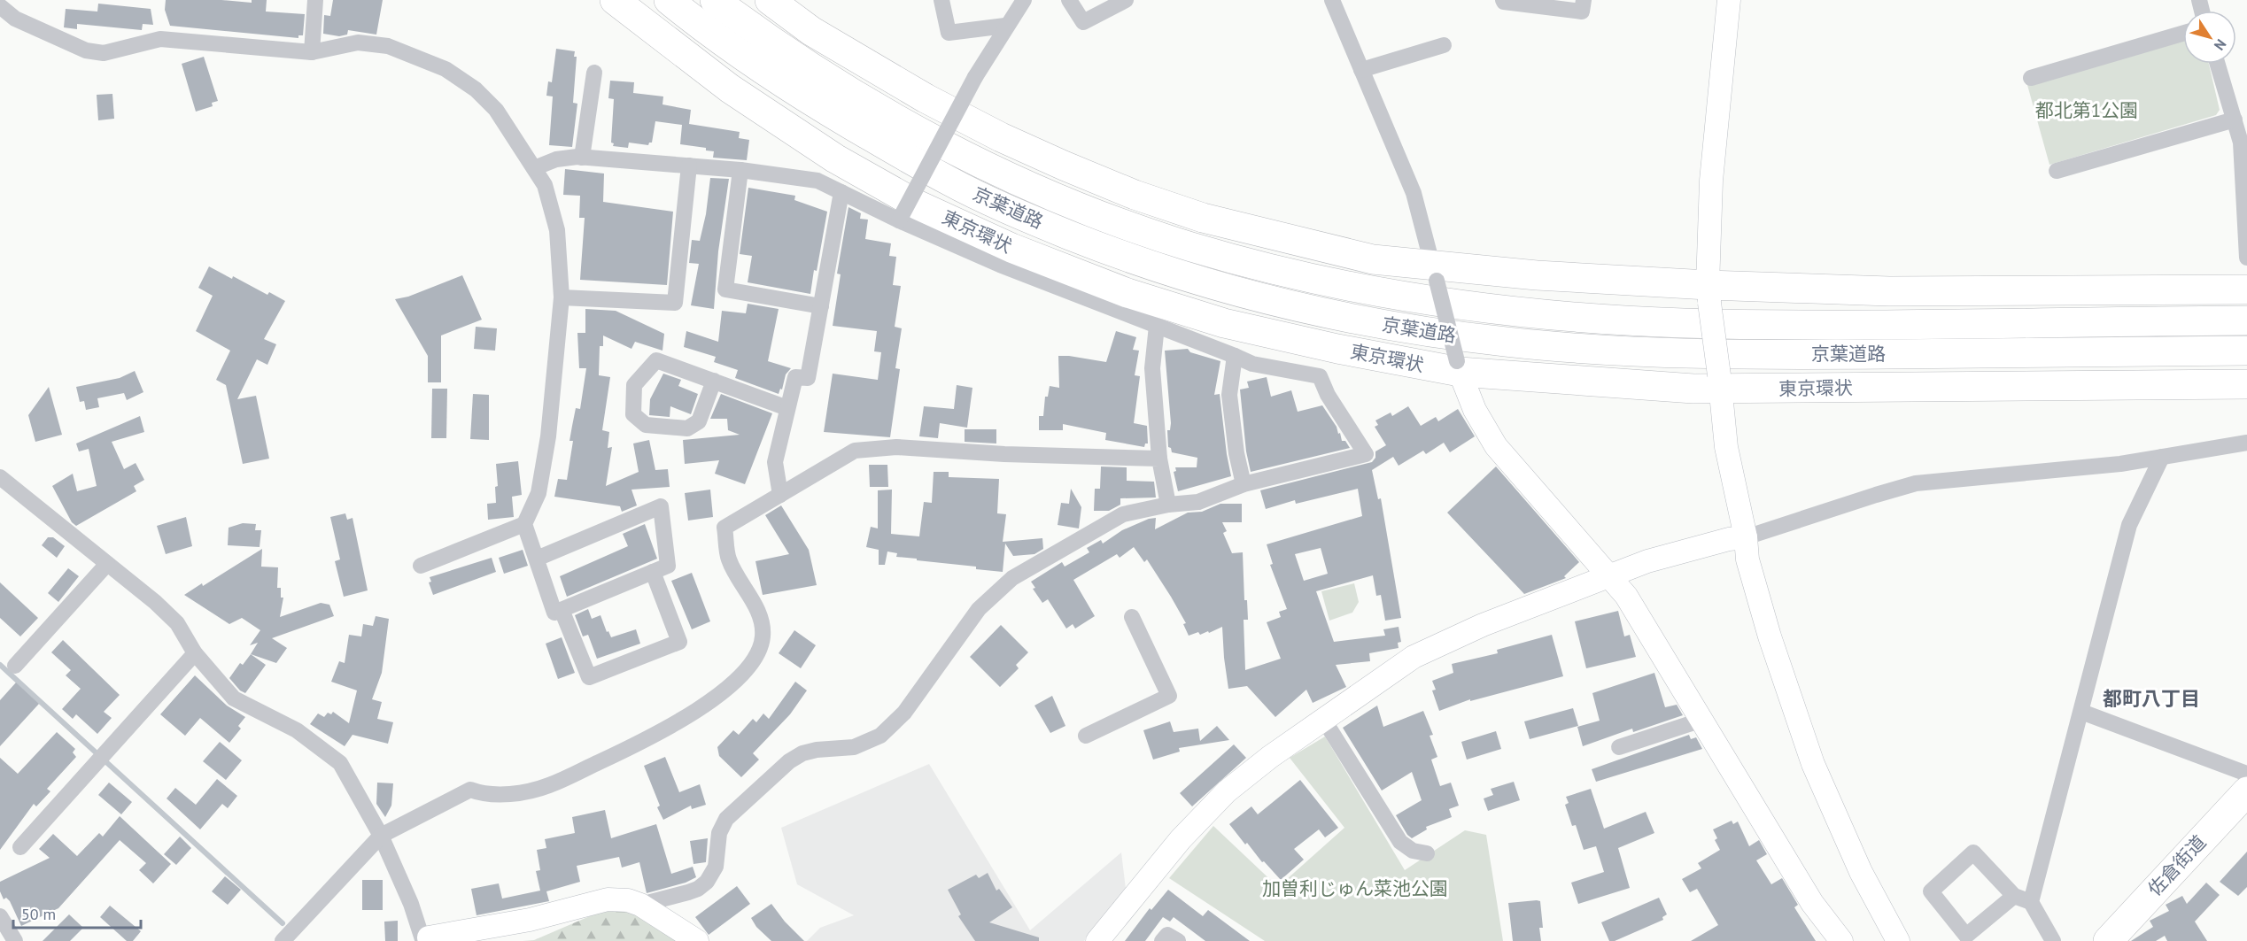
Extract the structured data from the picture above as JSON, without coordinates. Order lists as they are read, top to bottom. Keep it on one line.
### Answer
{"streets":{"highway":["京葉道路","東京環状","佐倉街道"]},"districts":["都町八丁目"],"parks":["都北第1公園","加曽利じゅん菜池公園"],"scale_bar":"50 m","north":"bottom right"}
